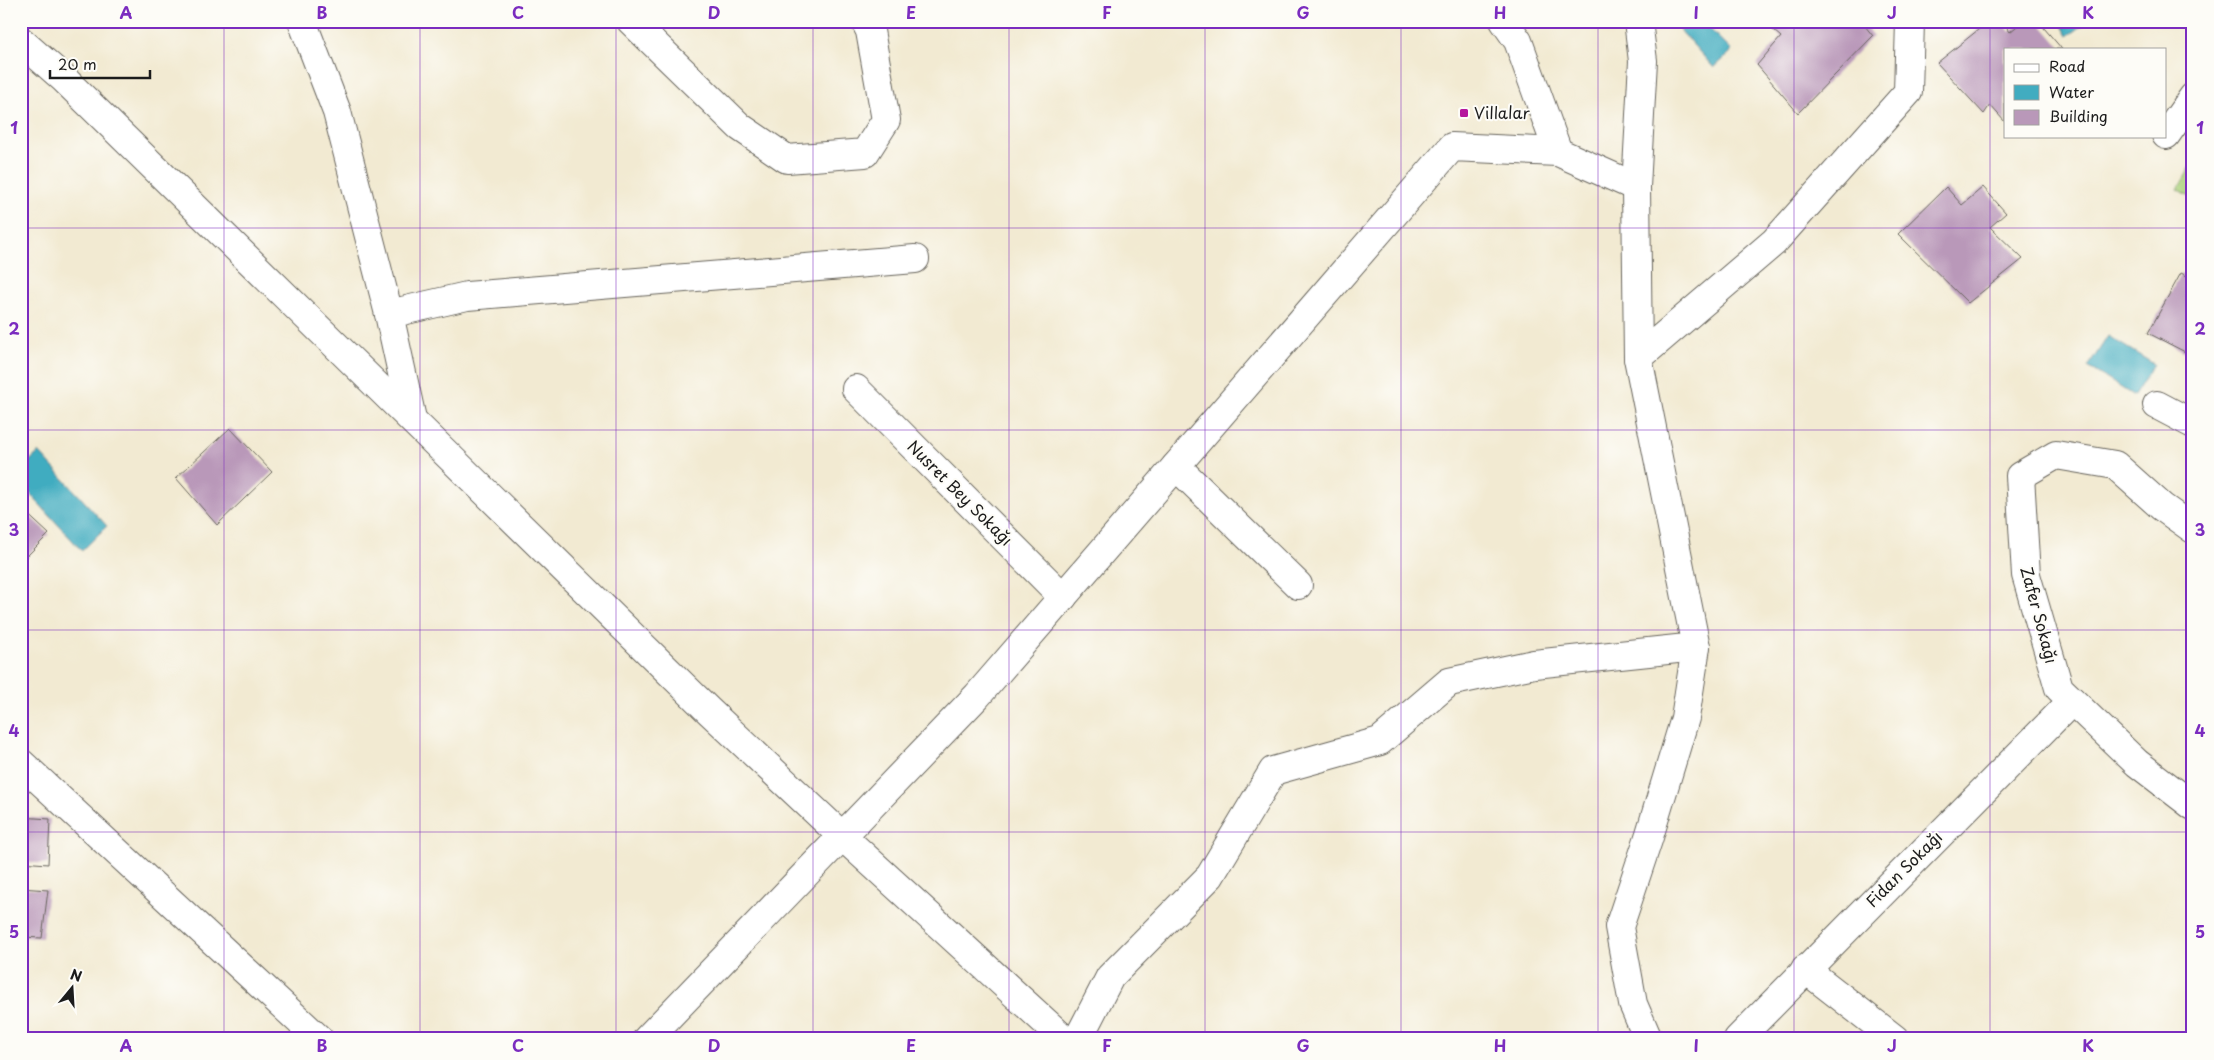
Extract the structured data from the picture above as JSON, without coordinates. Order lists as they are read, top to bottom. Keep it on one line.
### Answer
{"streets":{"street":["Nusret Bey Sokağı","Zafer Sokağı","Fidan Sokağı"]},"crossings":[["Zafer Sokağı","Fidan Sokağı"]],"places":{"transit":["Villalar"]},"legend":["Road","Water","Building"],"scale_bar":"20 m","north":"top","grid":{"columns":["A","B","C","D","E","F","G","H","I","J","K"],"rows":["1","2","3","4","5"]}}
